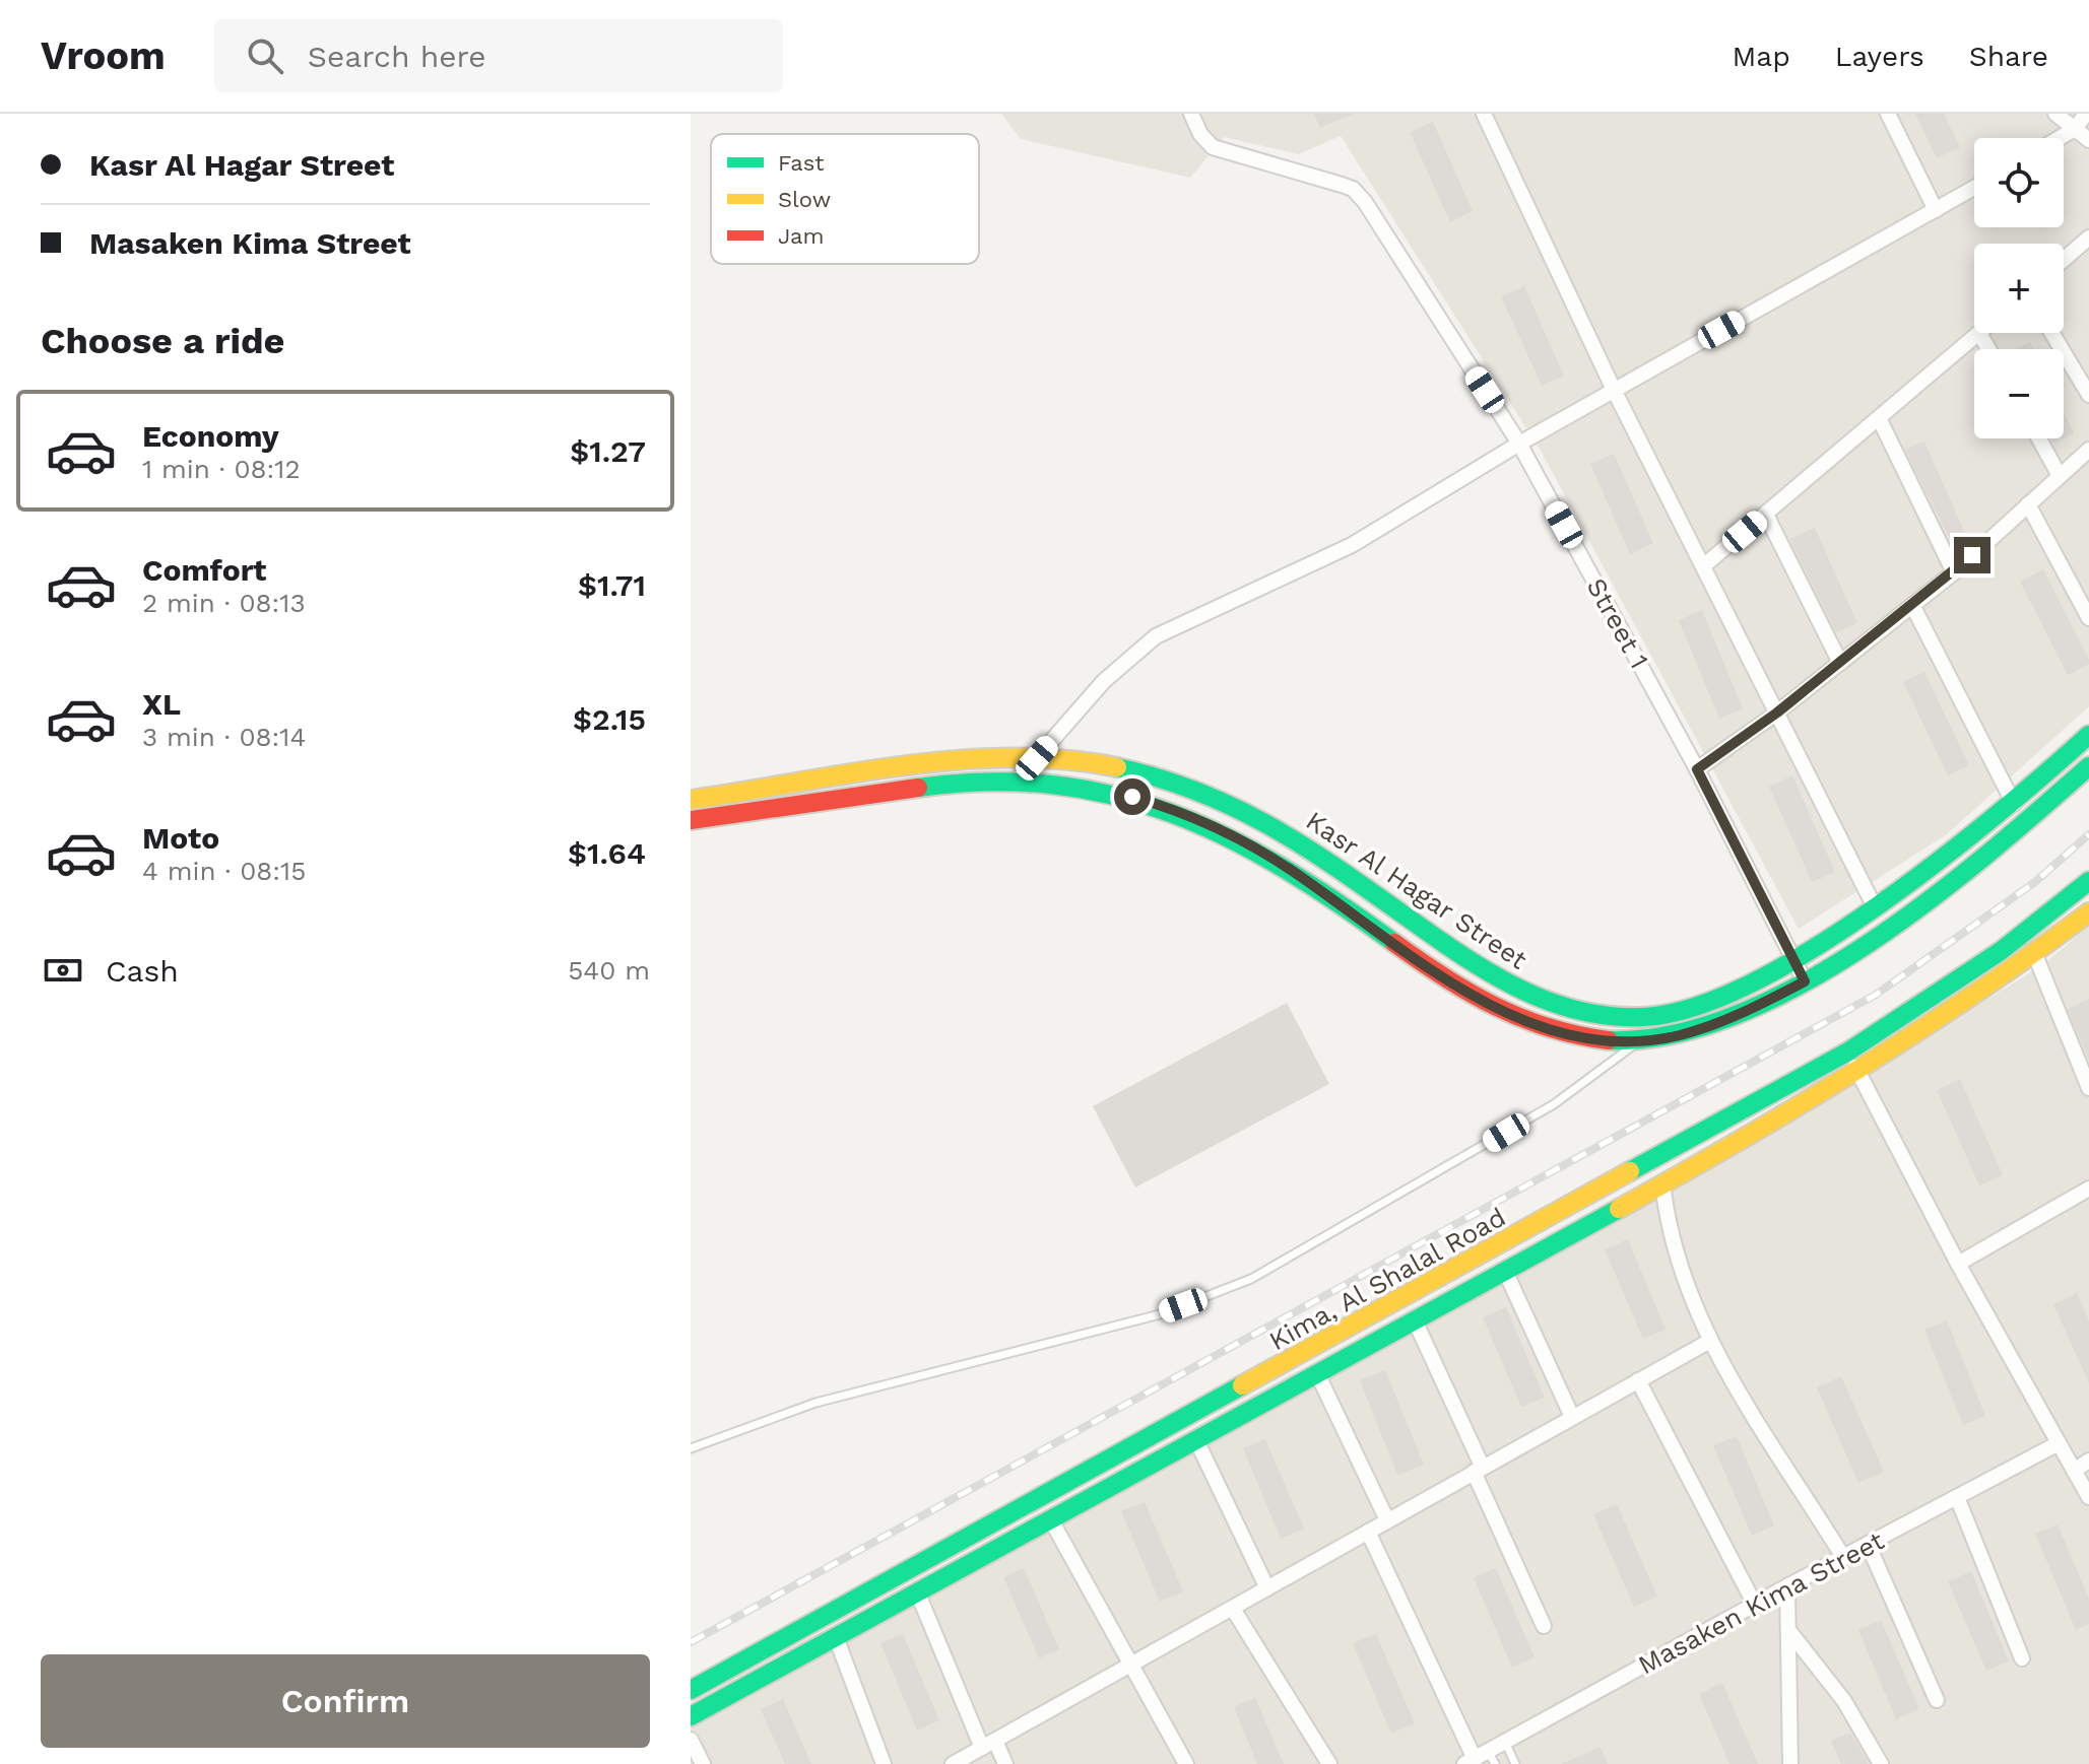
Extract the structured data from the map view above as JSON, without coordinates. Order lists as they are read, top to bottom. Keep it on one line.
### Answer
{"streets":{"main road":["Kasr Al Hagar Street","Kima, Al Shalal Road"],"street":["Street 1","Masaken Kima Street"]},"crossings":[["Street 1","Kasr Al Hagar Street"]],"legend":["Fast","Slow","Jam"],"page":{"header":"Vroom","search":"Search here","nav":["Map","Layers","Share"],"banner":["Kasr Al Hagar Street","Masaken Kima Street"],"map_buttons":["+","−"],"heading":"Choose a ride","list":[{"name":"Economy","note":"1 min · 08:12","value":"$1.27"},{"name":"Comfort","note":"2 min · 08:13","value":"$1.71"},{"name":"XL","note":"3 min · 08:14","value":"$2.15"},{"name":"Moto","note":"4 min · 08:15","value":"$1.64"}],"pay":["Cash","540 m"],"buttons":"Confirm"}}
